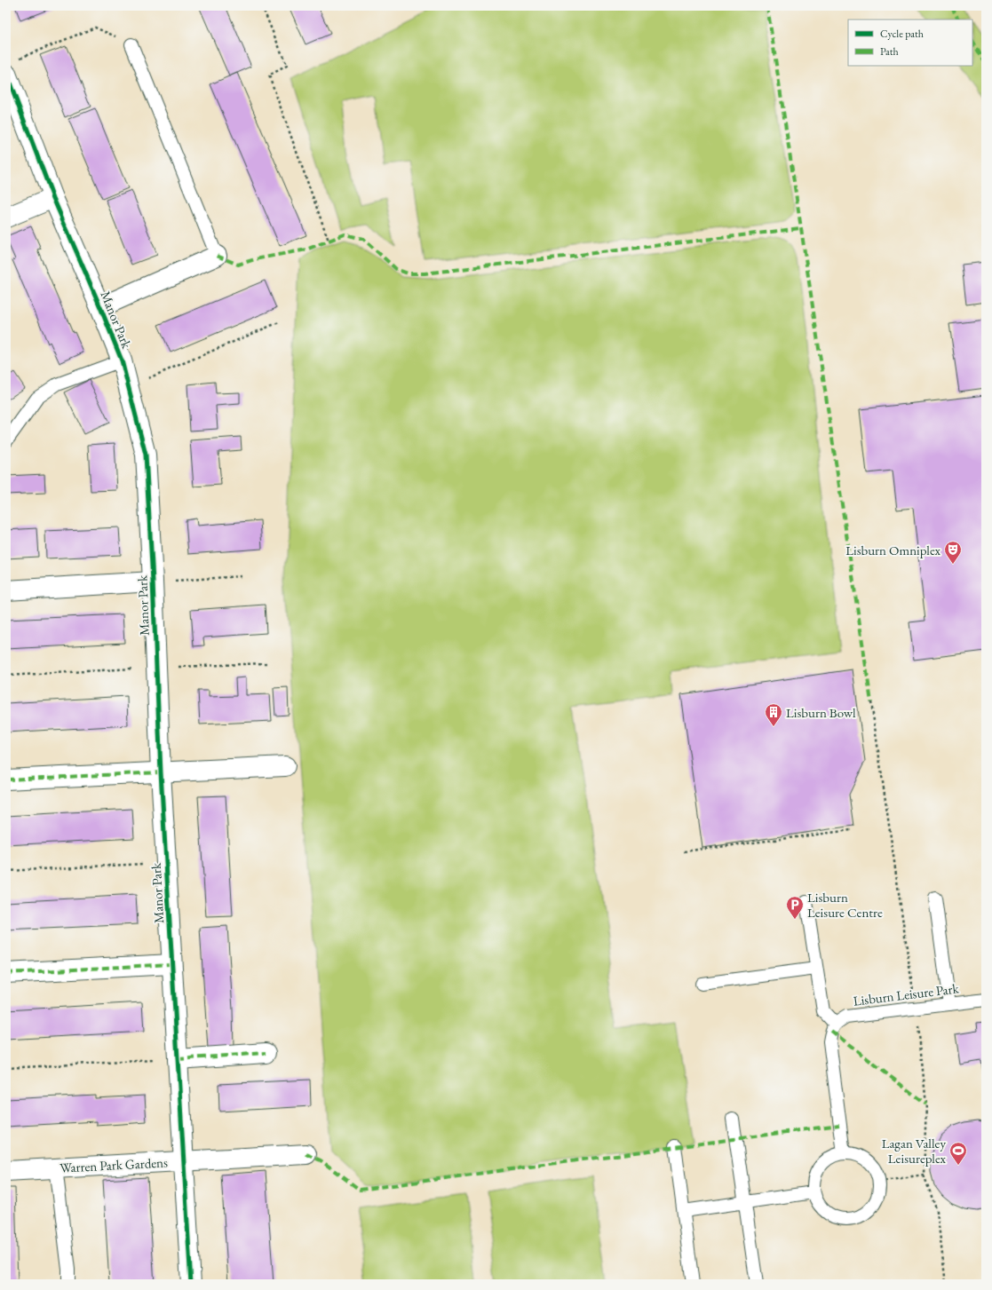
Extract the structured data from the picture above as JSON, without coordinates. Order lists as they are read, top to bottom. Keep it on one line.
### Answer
{"streets":{"street":["Manor Park","Warren Park Gardens"],"lane":["Lisburn Leisure Park"]},"crossings":[["Manor Park","Warren Park Gardens"]],"places":{"theatre":["Lisburn Omniplex"],"building":["Lisburn Bowl"],"parking":["Lisburn Leisure Centre"],"sports":["Lagan Valley Leisureplex"]},"legend":["Cycle path","Path"]}
